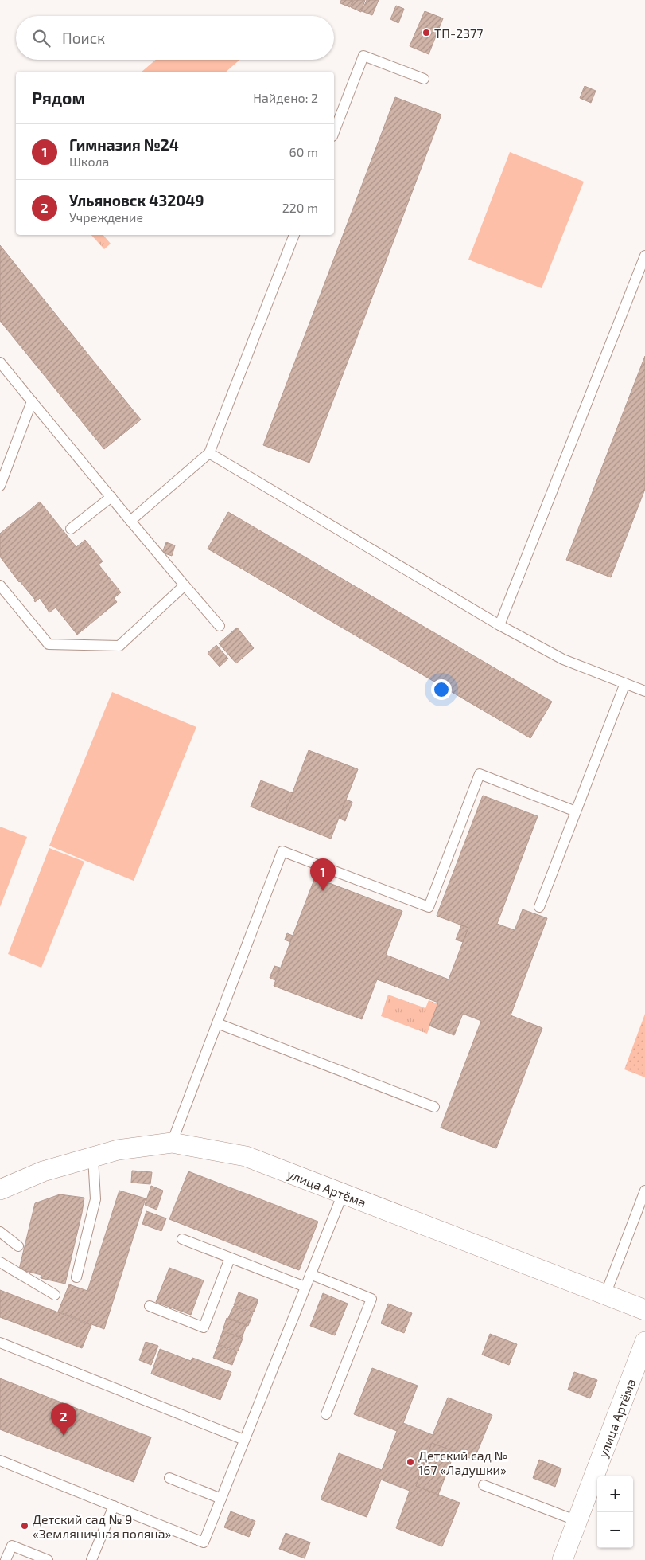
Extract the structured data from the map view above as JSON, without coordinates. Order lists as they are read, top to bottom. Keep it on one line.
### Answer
{"streets":{"street":["улица Артёма"]},"places":["ТП-2377","Детский сад № 167 «Ладушки»","Детский сад № 9 «Земляничная поляна»"],"page":{"search":"Поиск","heading":["Рядом","Найдено: 2"],"list":[{"mark":"1","name":"Гимназия №24","note":"Школа","value":"60 m"},{"mark":"2","name":"Ульяновск 432049","note":"Учреждение","value":"220 m"}],"pins":["1","2"],"map_buttons":["+","−"]}}
